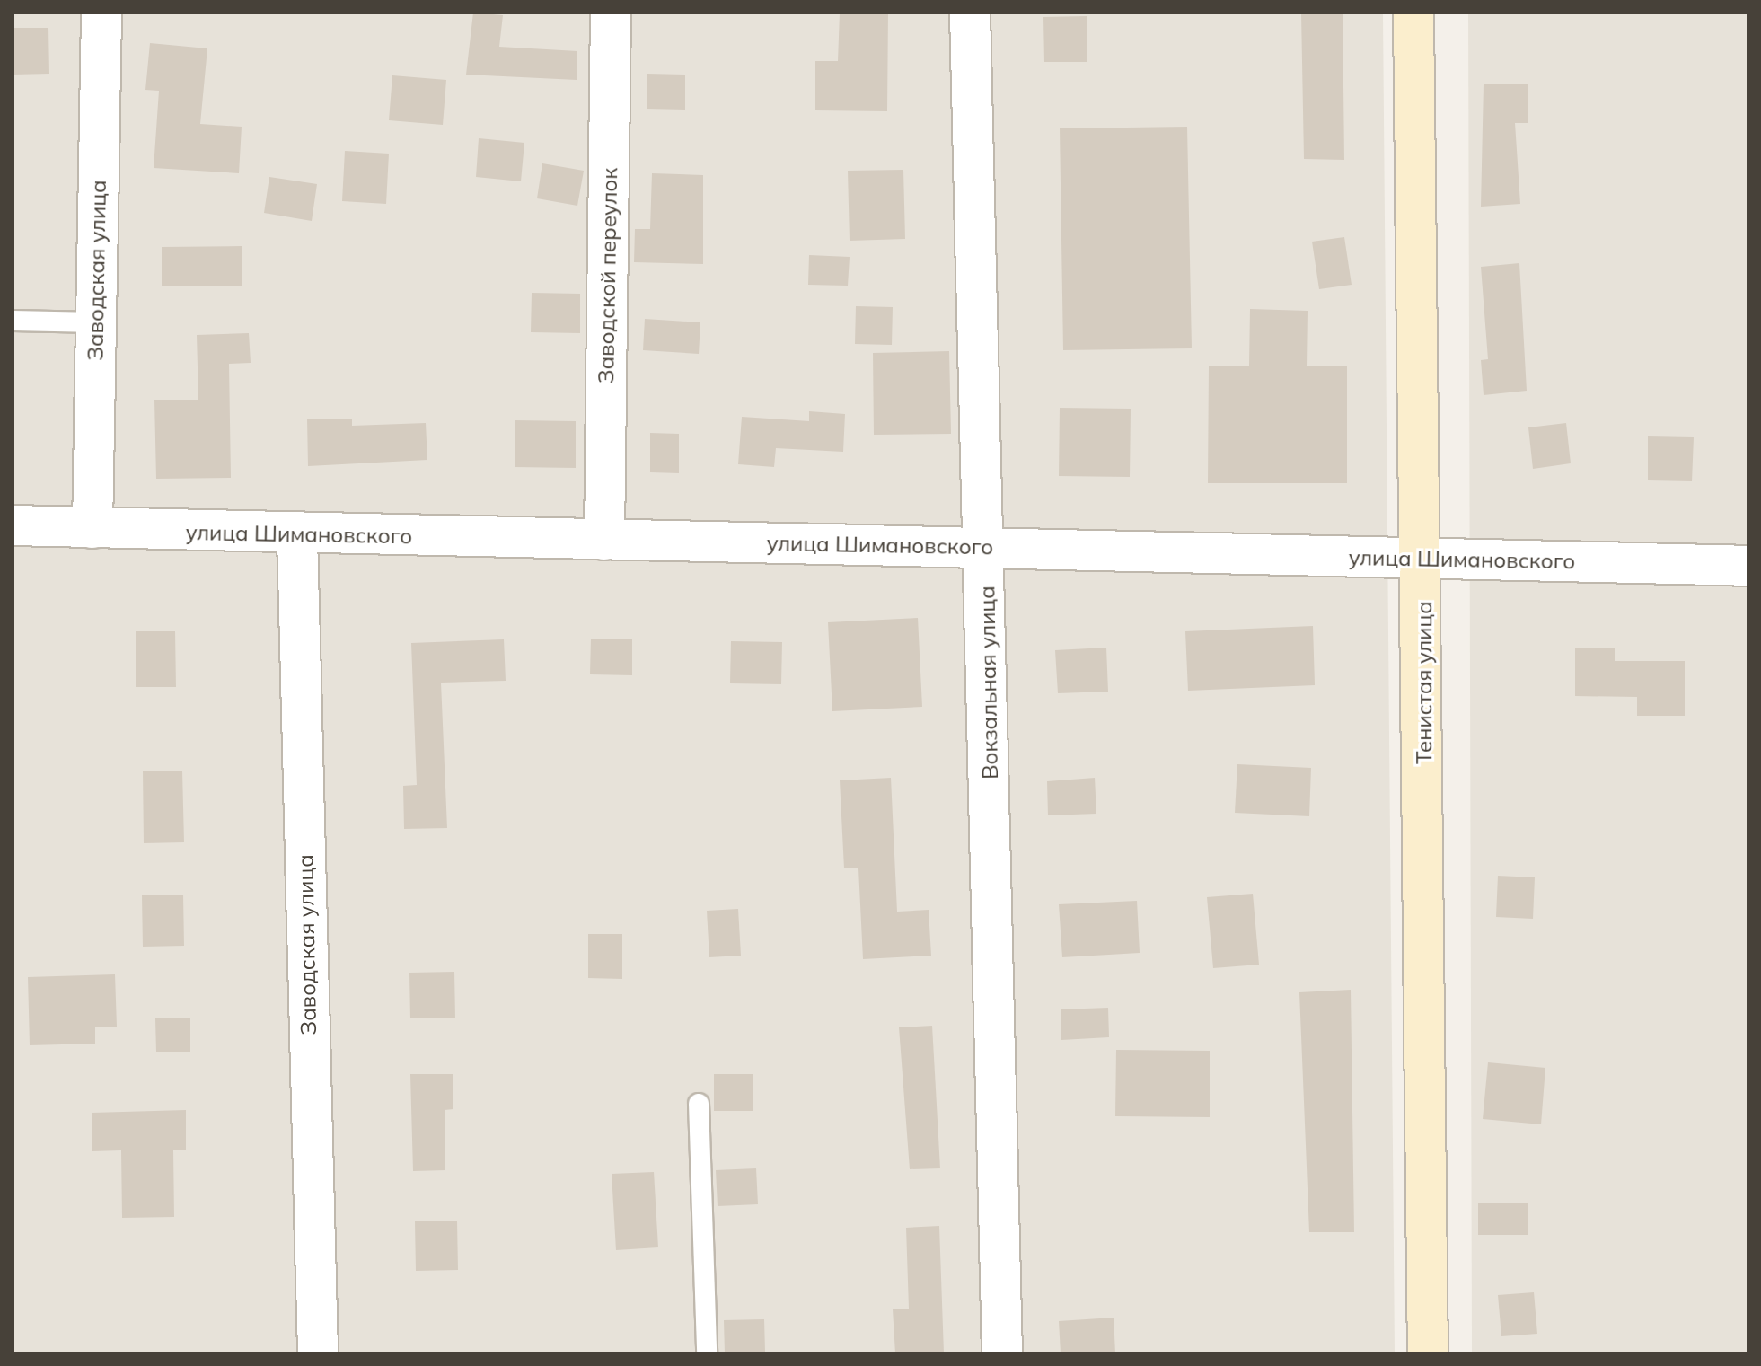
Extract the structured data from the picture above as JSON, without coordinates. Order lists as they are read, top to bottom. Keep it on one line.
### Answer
{"streets":{"street":["Заводская улица","Заводской переулок","улица Шимановского","Вокзальная улица","Тенистая улица"]},"crossings":[["Заводская улица","улица Шимановского"],["Заводской переулок","улица Шимановского"],["улица Шимановского","Вокзальная улица"],["улица Шимановского","Тенистая улица"]]}
